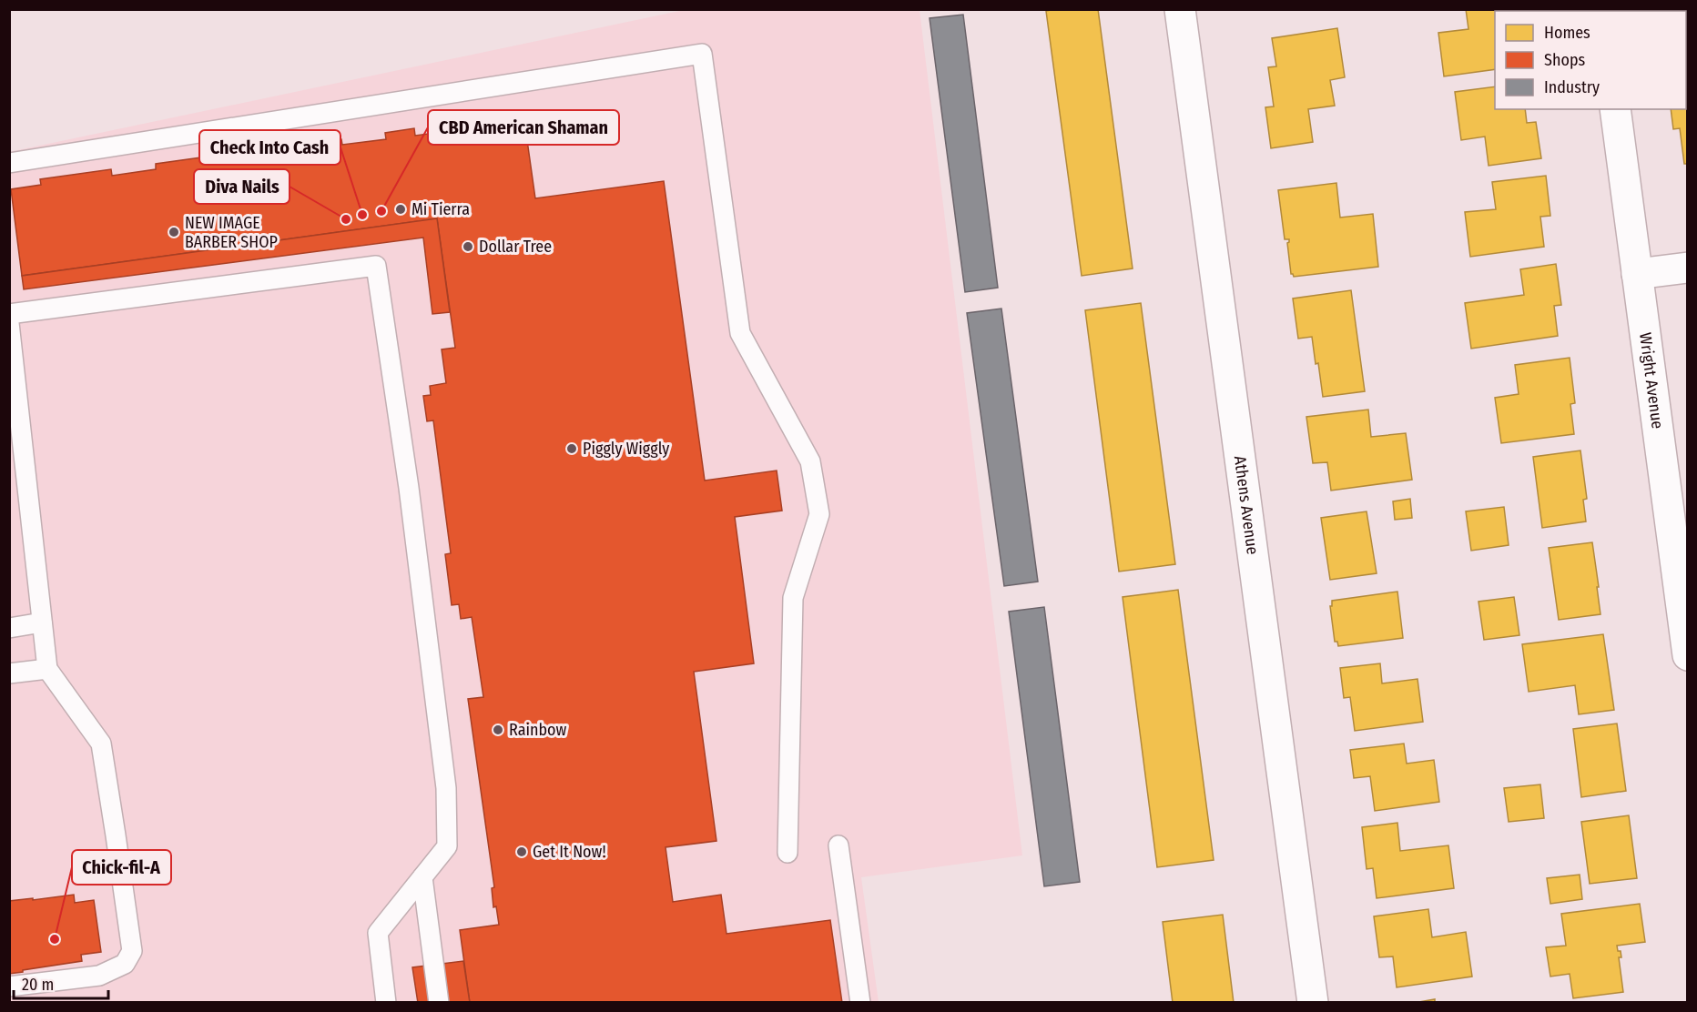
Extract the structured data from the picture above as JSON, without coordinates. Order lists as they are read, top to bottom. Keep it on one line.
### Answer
{"streets":{"street":["Wright Avenue","Athens Avenue"]},"places":["Mi Tierra","CBD American Shaman","Check Into Cash","Diva Nails","NEW IMAGE BARBER SHOP","Dollar Tree","Piggly Wiggly","Rainbow","Get It Now!","Chick-fil-A"],"legend":["Homes","Shops","Industry"],"scale_bar":"20 m"}
